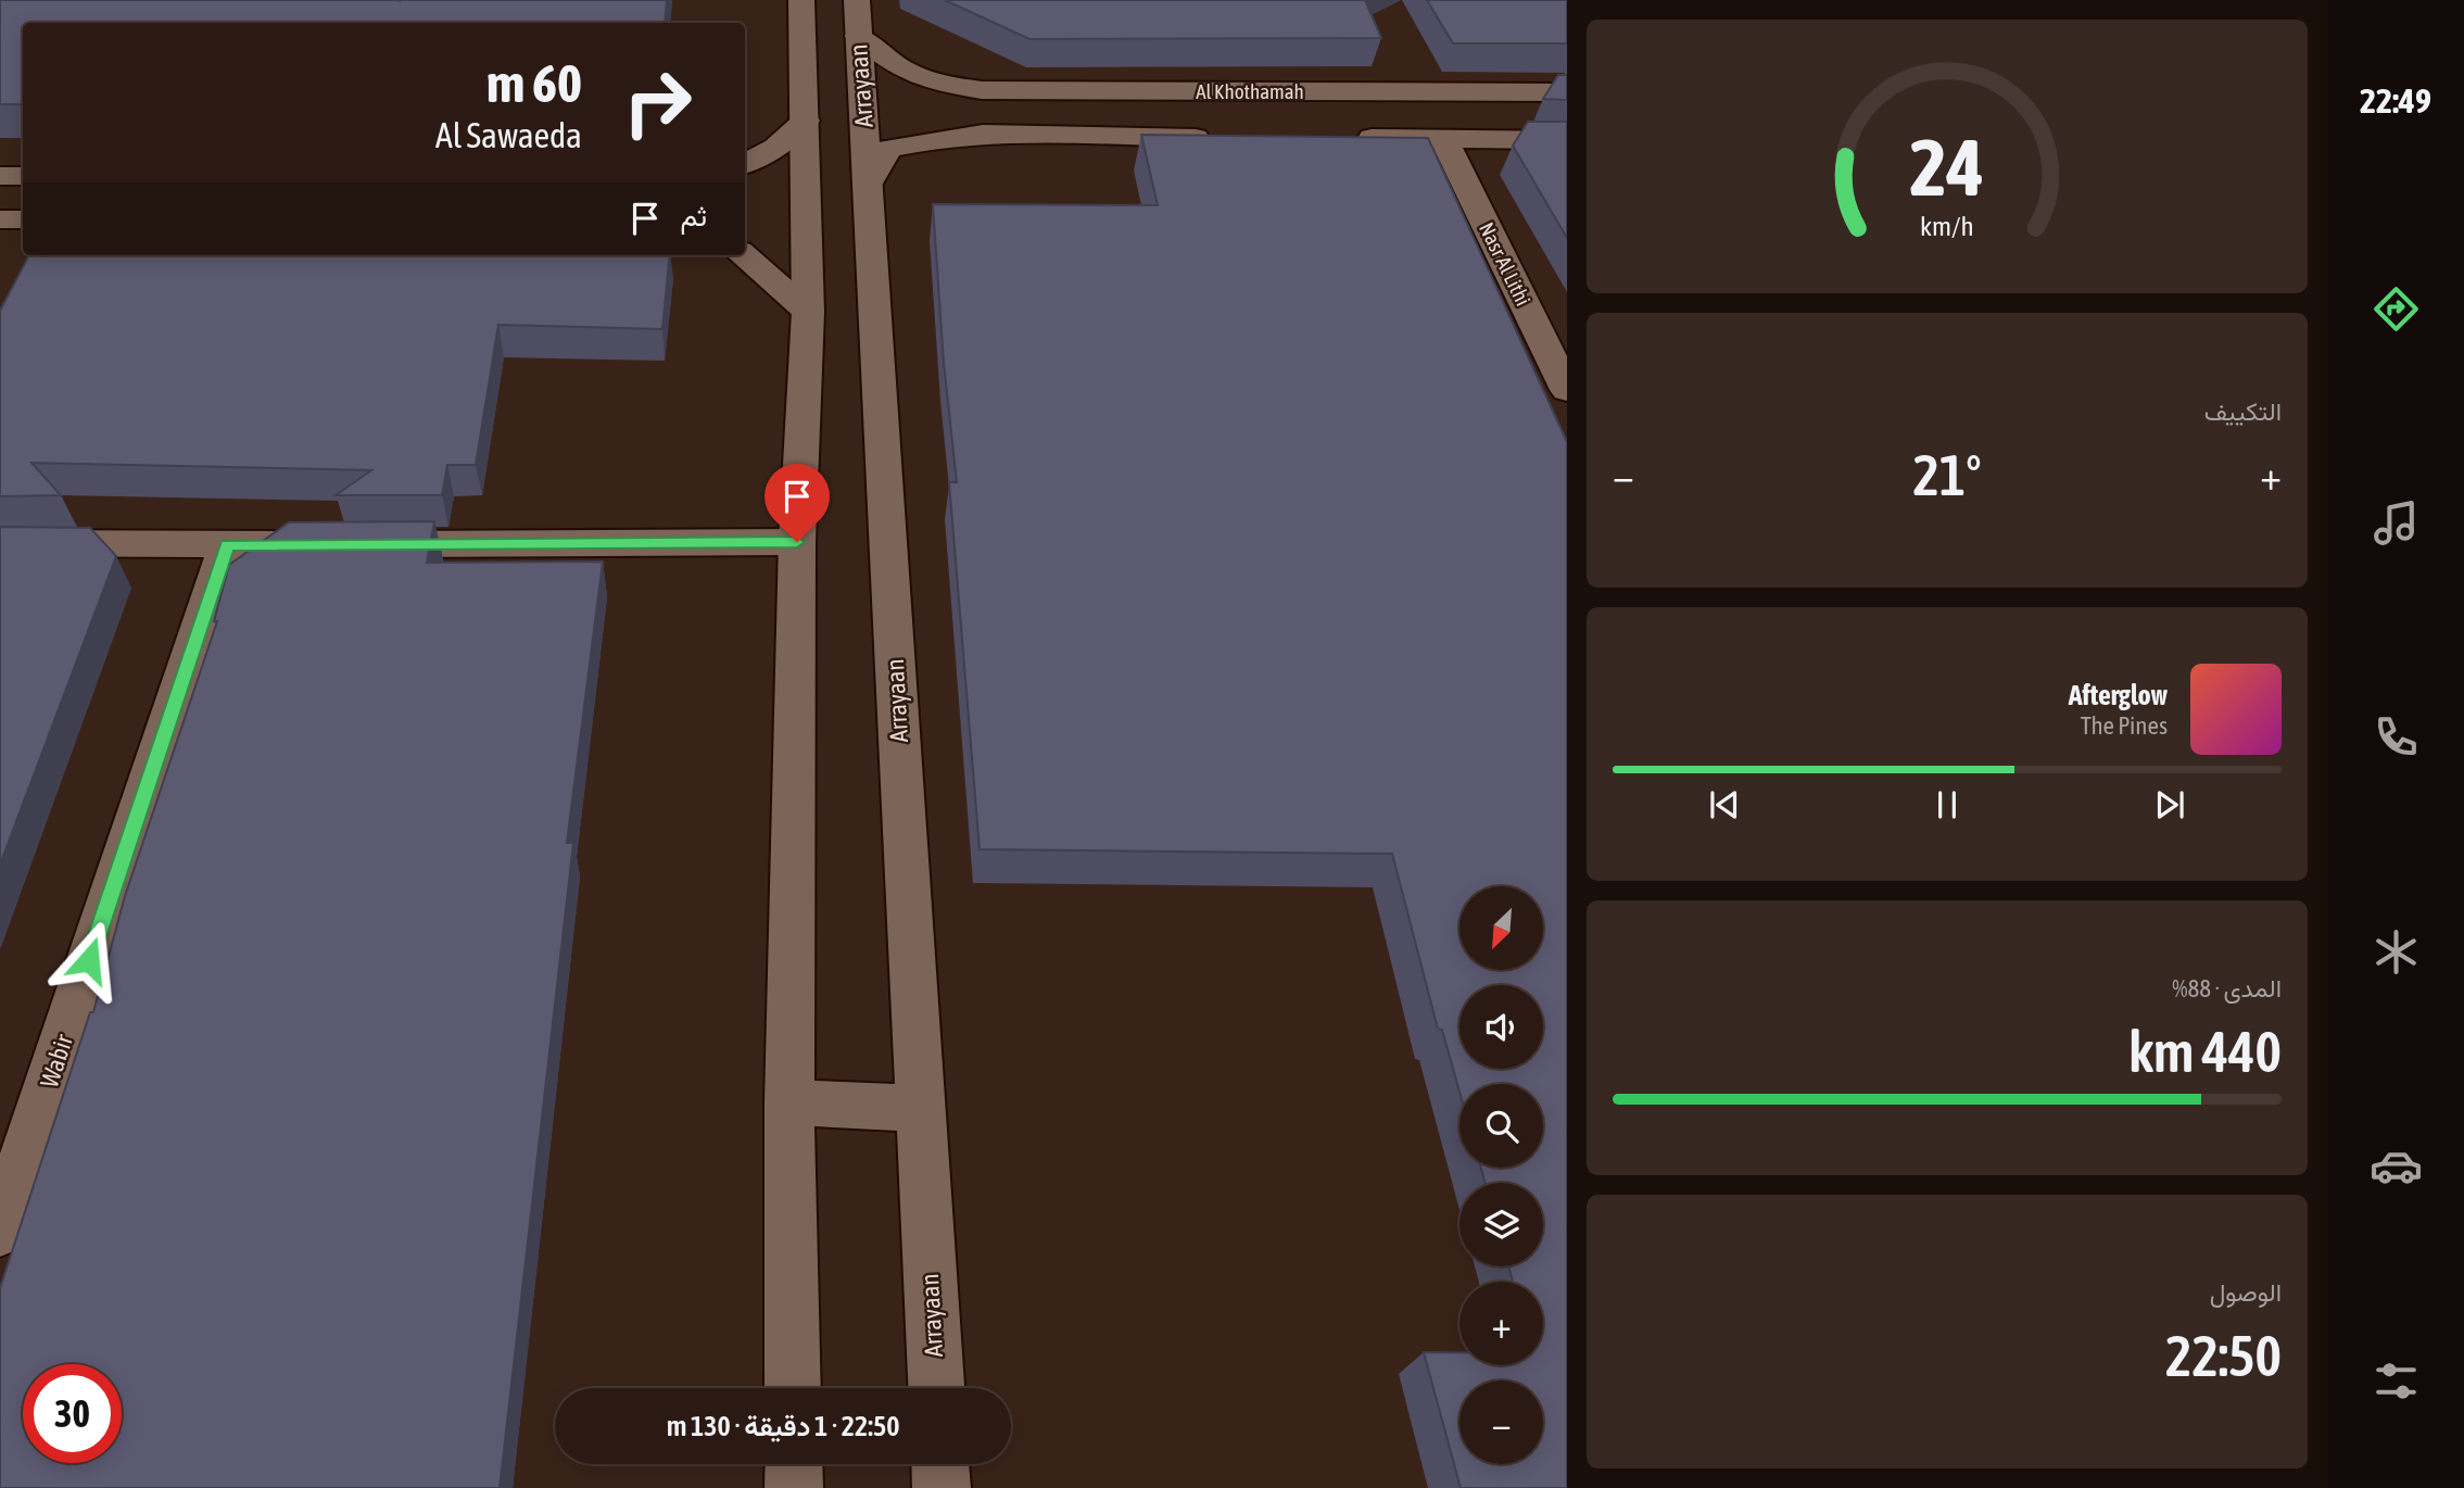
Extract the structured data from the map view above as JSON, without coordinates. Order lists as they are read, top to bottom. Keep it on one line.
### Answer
{"streets":{"street":["Arrayaan","Al Khothamah","Nasr Al Lithi","Wabir"]},"crossings":[["Arrayaan","Al Khothamah"]],"north":"bottom left","page":{"tabs":"22:49","turn":["60 m","Al Sawaeda"],"then":"ثم","tile":["التكييف",["المدى · 88%","440 km"],["الوصول","22:50"]],"heat":["−","21°","+"],"song":["Afterglow","The Pines"],"map_buttons":["+","−"],"limit":"30","trip":"22:50 · 1 دقيقة · 130 m","gauge":["24","km/h"]}}
